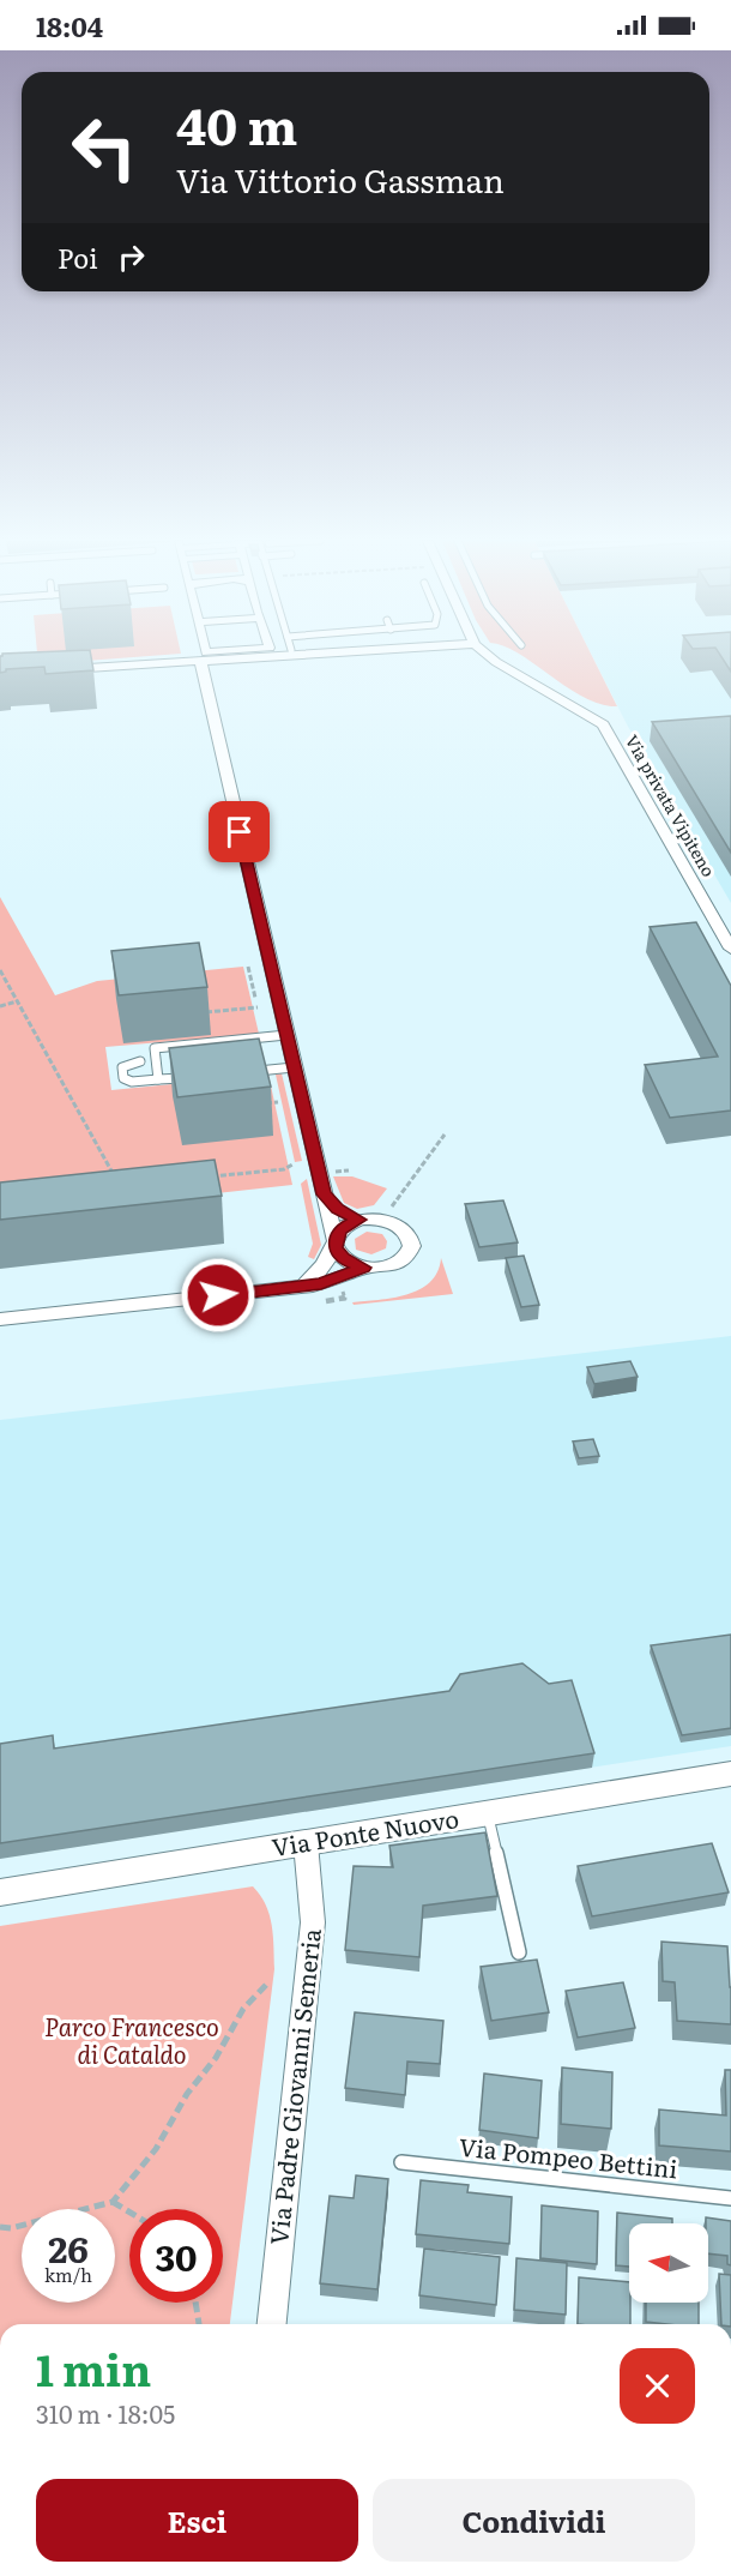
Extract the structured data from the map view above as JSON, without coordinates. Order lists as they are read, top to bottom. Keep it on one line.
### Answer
{"streets":{"street":["Via privata Vipiteno","Via Ponte Nuovo","Via Padre Giovanni Semeria"],"lane":["Via Pompeo Bettini"]},"crossings":[["Via Ponte Nuovo","Via Padre Giovanni Semeria"]],"parks":["Parco Francesco di Cataldo"],"north":"left","page":{"status":"18:04","turn":["40 m","Via Vittorio Gassman"],"then":"Poi","speed":"26 km/h","limit":"30","heading":["1 min","310 m · 18:05"],"buttons":["Esci","Condividi"]}}
